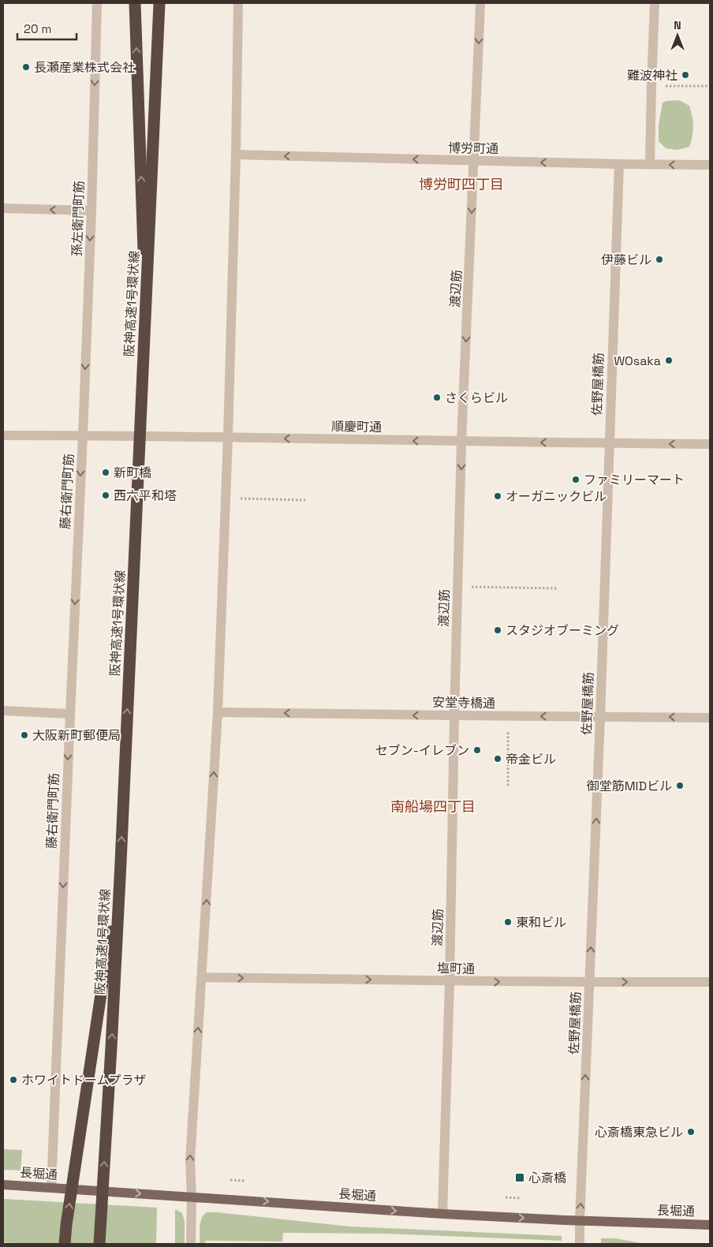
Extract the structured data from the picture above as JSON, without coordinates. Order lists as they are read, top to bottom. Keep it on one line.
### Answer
{"streets":{"highway":["阪神高速1号環状線"],"main road":["長堀通"],"street":["博労町通","孫左衛門町筋","渡辺筋","佐野屋橋筋","順慶町通","藤右衛門町筋","安堂寺橋通","塩町通"]},"crossings":[["博労町通","渡辺筋"],["博労町通","佐野屋橋筋"],["孫左衛門町筋","順慶町通"],["孫左衛門町筋","藤右衛門町筋"],["渡辺筋","順慶町通"],["渡辺筋","安堂寺橋通"],["渡辺筋","塩町通"],["渡辺筋","長堀通"],["佐野屋橋筋","順慶町通"],["佐野屋橋筋","安堂寺橋通"],["佐野屋橋筋","塩町通"],["佐野屋橋筋","長堀通"],["順慶町通","藤右衛門町筋"],["藤右衛門町筋","長堀通"]],"one_way":["博労町通","孫左衛門町筋","渡辺筋","佐野屋橋筋","順慶町通","藤右衛門町筋","安堂寺橋通","塩町通","長堀通"],"districts":["博労町四丁目","南船場四丁目"],"places":{"other":["長瀬産業株式会社","難波神社","伊藤ビル","WOsaka","さくらビル","新町橋","ファミリーマート","西六平和塔","オーガニックビル","スタジオブーミング","大阪新町郵便局","セブン-イレブン","帝金ビル","御堂筋MIDビル","東和ビル","ホワイトドームプラザ","心斎橋東急ビル"],"transit":["心斎橋"]},"scale_bar":"20 m","north":"top"}
